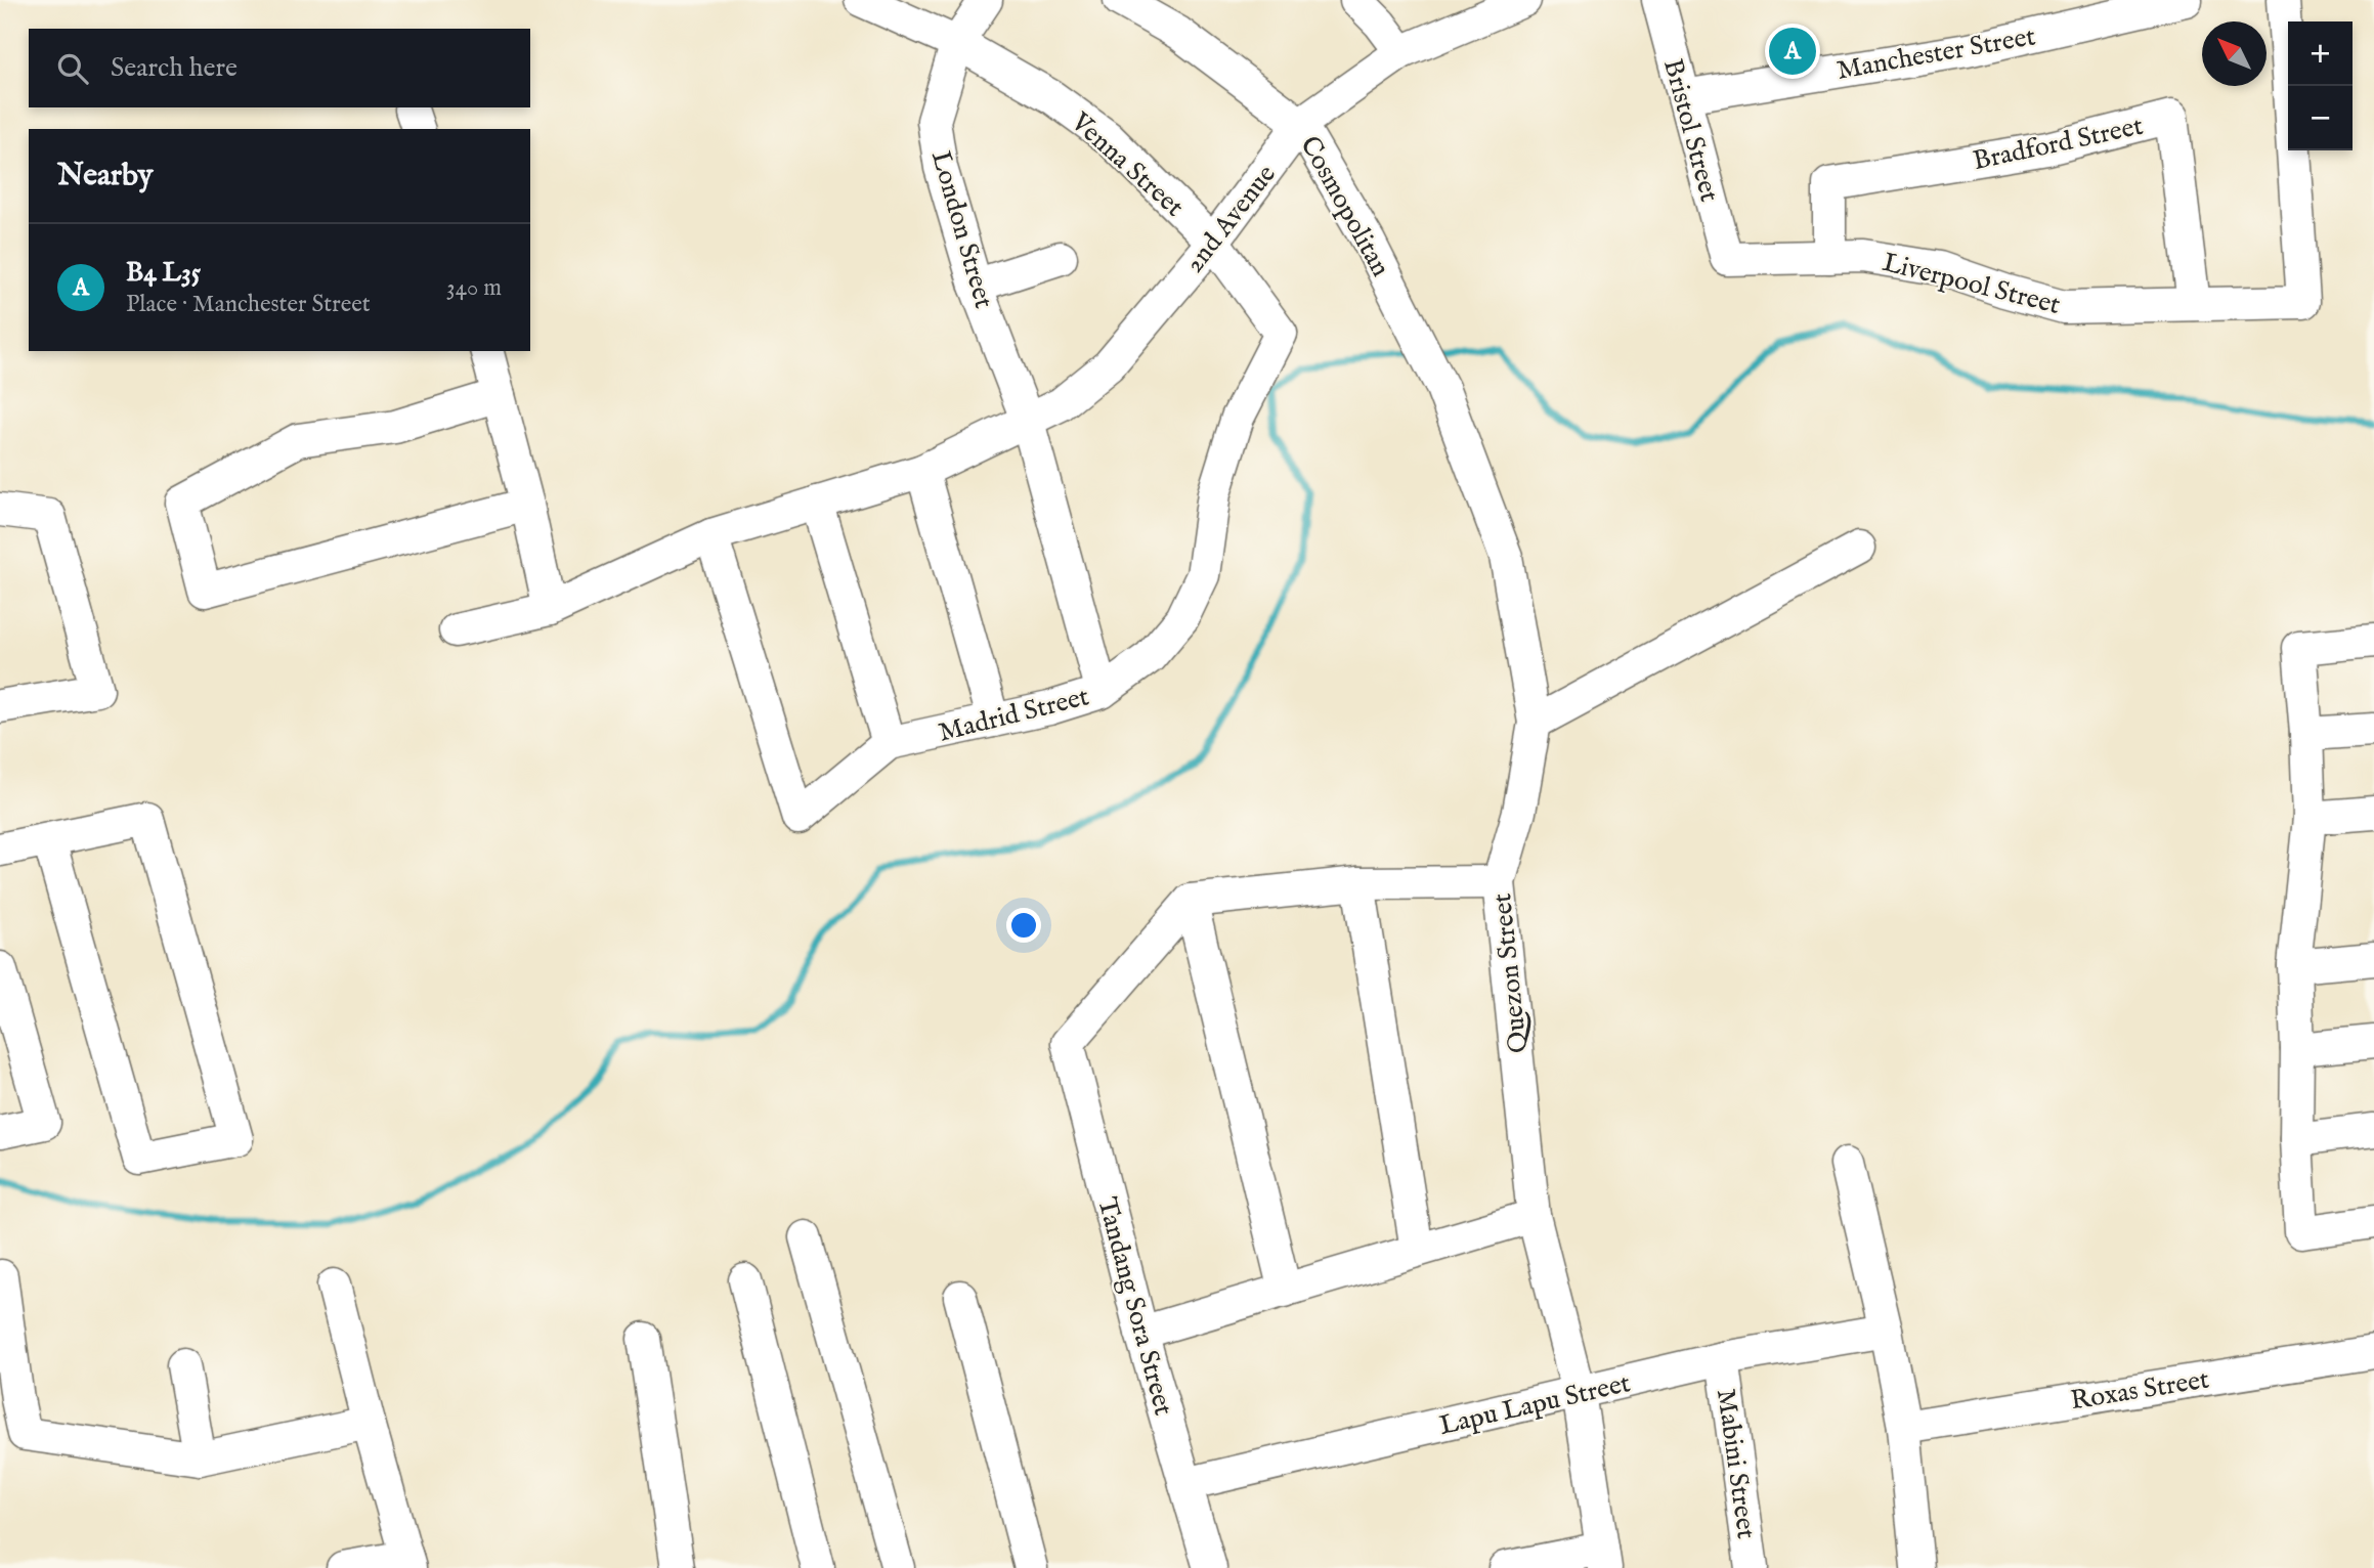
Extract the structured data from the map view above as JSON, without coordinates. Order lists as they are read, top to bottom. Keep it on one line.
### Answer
{"streets":{"street":["Manchester Street","Bristol Street","Bradford Street","Venna Street","Cosmopolitan","2nd Avenue","London Street","Liverpool Street","Madrid Street","Quezon Street","Tandang Sora Street","Roxas Street","Lapu Lapu Street","Mabini Street"]},"crossings":[["Manchester Street","Bristol Street"],["Bristol Street","Liverpool Street"],["Bradford Street","Liverpool Street"],["Venna Street","2nd Avenue"],["Venna Street","London Street"],["Venna Street","Madrid Street"],["Cosmopolitan","2nd Avenue"],["Cosmopolitan","Quezon Street"],["2nd Avenue","London Street"],["2nd Avenue","Madrid Street"],["London Street","Madrid Street"],["Quezon Street","Lapu Lapu Street"],["Tandang Sora Street","Lapu Lapu Street"],["Lapu Lapu Street","Mabini Street"]],"north":"top left","page":{"map_buttons":["+","−"],"pins":"A","search":"Search here","heading":"Nearby","list":[{"mark":"A","name":"B4 L35","note":"Place · Manchester Street","value":"340 m"}]}}
